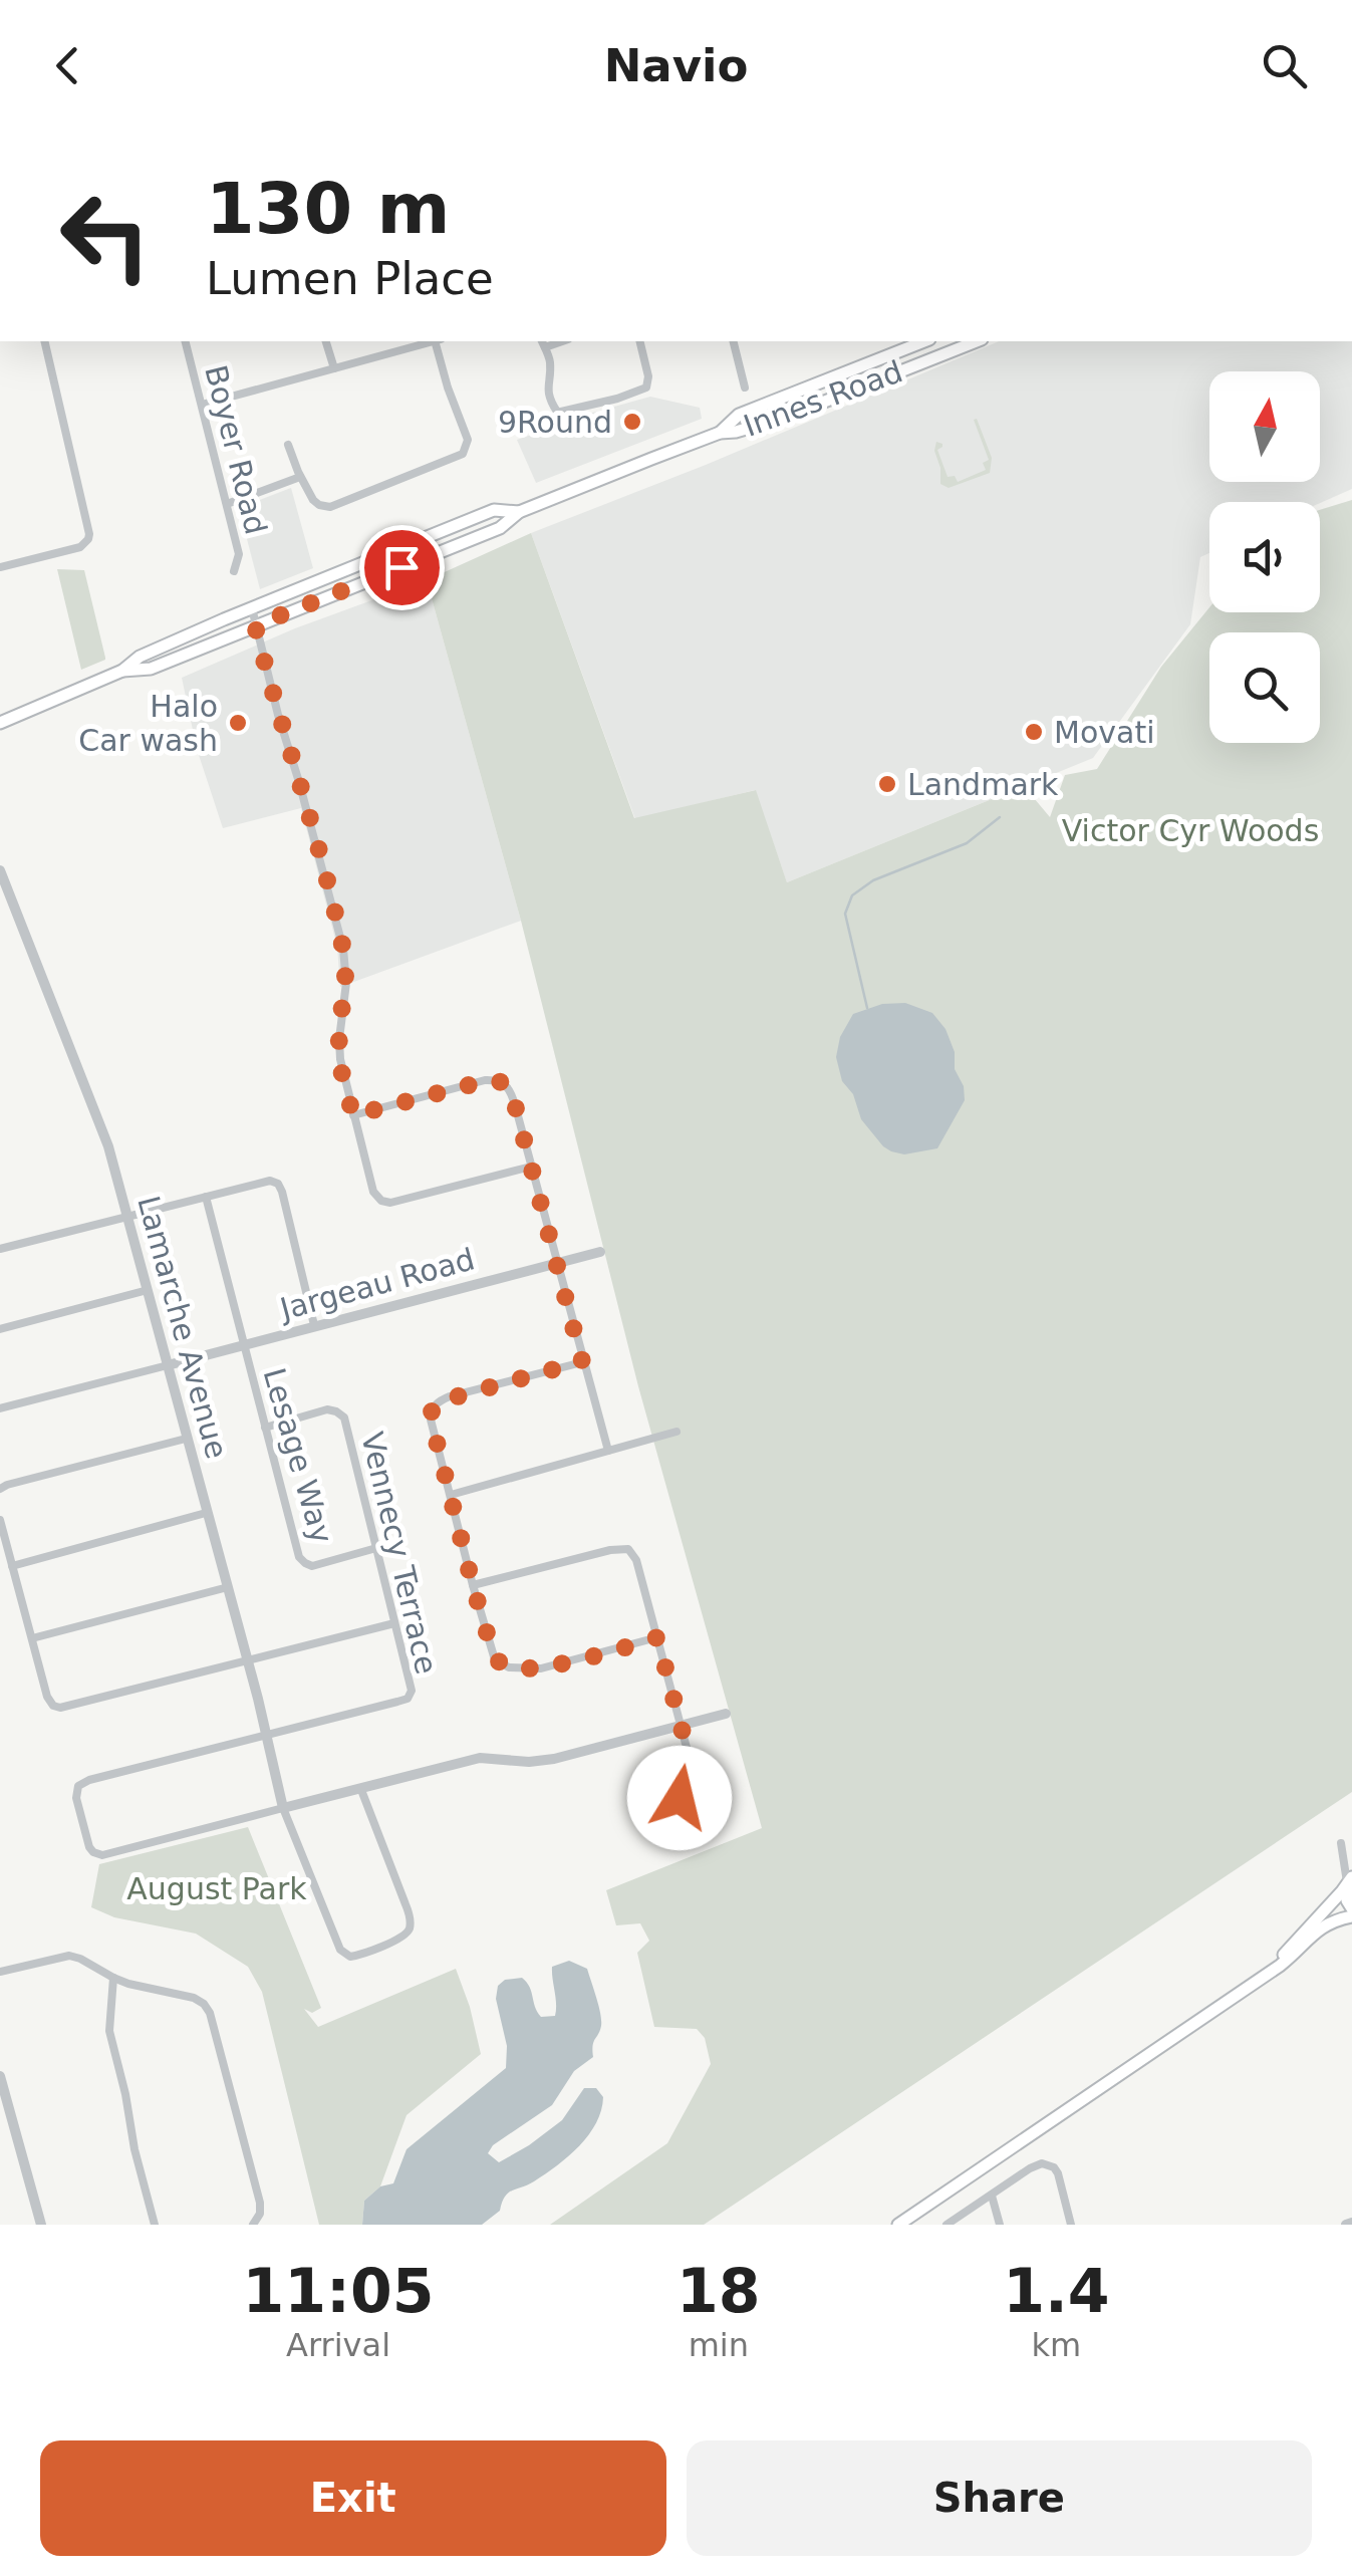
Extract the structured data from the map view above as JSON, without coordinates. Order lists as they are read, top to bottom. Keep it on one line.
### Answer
{"streets":{"main road":["Innes Road"],"street":["Boyer Road","Jargeau Road","Lamarche Avenue","Lesage Way","Vennecy Terrace"]},"crossings":[["Jargeau Road","Lamarche Avenue"],["Jargeau Road","Lesage Way"],["Lamarche Avenue","Vennecy Terrace"],["Lesage Way","Vennecy Terrace"]],"parks":["Victor Cyr Woods","August Park"],"places":["9Round","Halo Car wash","Movati","Landmark"],"north":"top","page":{"header":"Navio","turn":["130 m","Lumen Place"],"eta":["11:05","Arrival","18","min","1.4","km"],"buttons":["Exit","Share"]}}
